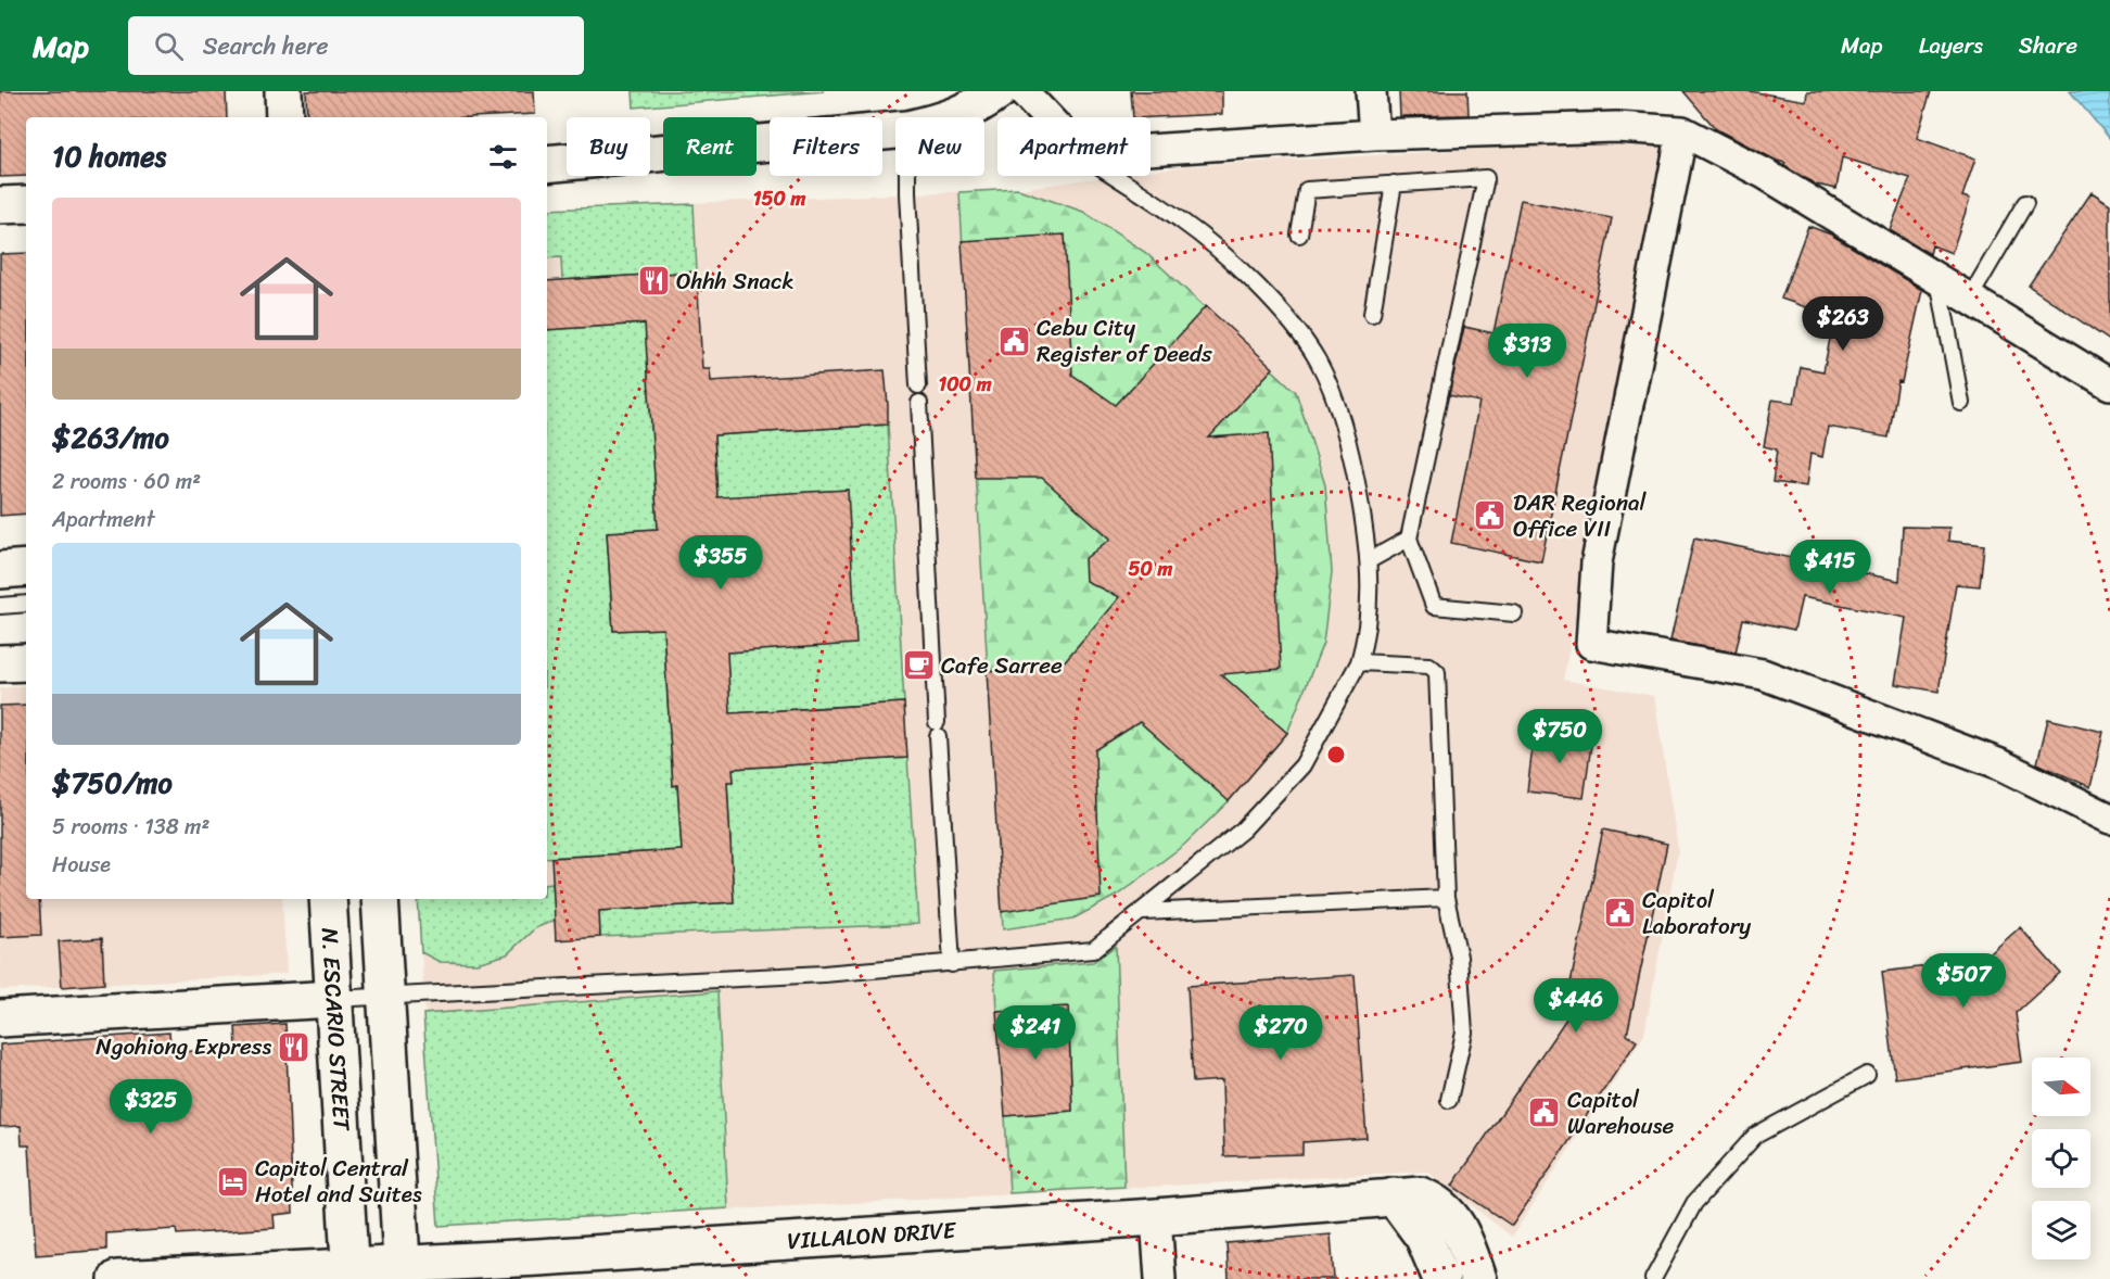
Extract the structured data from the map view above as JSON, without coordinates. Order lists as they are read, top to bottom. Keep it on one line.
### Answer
{"streets":{"street":["N. ESCARIO STREET","VILLALON DRIVE"]},"crossings":[["N. ESCARIO STREET","VILLALON DRIVE"]],"places":{"restaurant":["Ohhh Snack","Ngohiong Express"],"public building":["Cebu City Register of Deeds","DAR Regional Office VII","Capitol Laboratory","Capitol Warehouse"],"cafe":["Cafe Sarree"],"hotel":["Capitol Central Hotel and Suites"]},"north":"right","page":{"header":"Map","search":"Search here","nav":["Map","Layers","Share"],"chip":["Buy","Rent","Filters","New","Apartment"],"heading":"10 homes","list":[{"name":"$263/mo","note":"2 rooms · 60 m² · Apartment"},{"name":"$750/mo","note":"5 rooms · 138 m² · House"}],"price":["$263","$313","$355","$415","$750","$507","$446","$241","$270","$325"]},"rings":["150 m","100 m","50 m"]}
